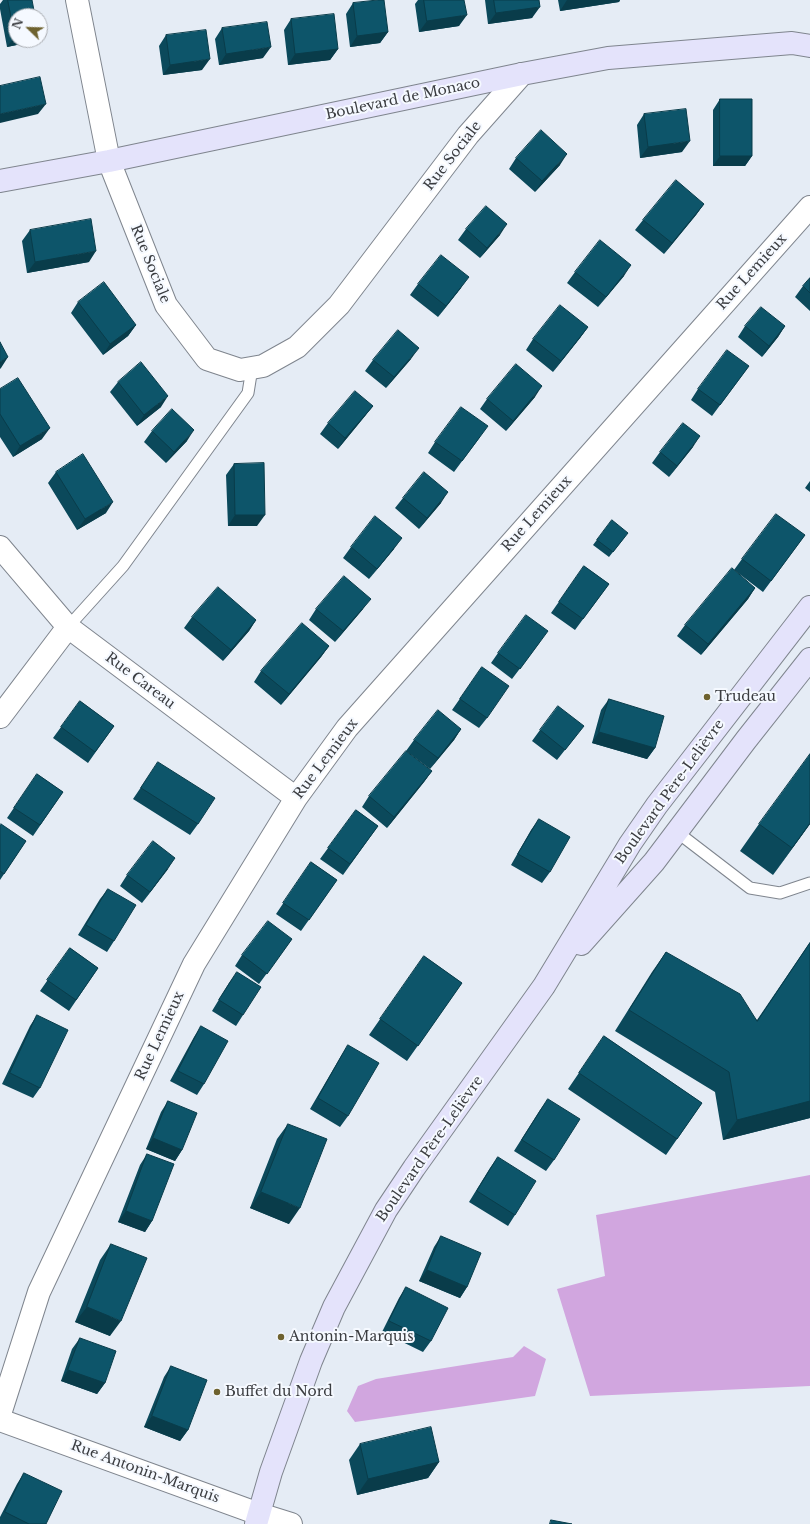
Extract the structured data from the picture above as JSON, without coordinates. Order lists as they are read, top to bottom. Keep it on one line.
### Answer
{"streets":{"main road":["Boulevard de Monaco","Boulevard Père-Lelièvre"],"street":["Rue Sociale","Rue Lemieux","Rue Careau","Rue Antonin-Marquis"]},"crossings":[["Boulevard de Monaco","Rue Sociale"],["Rue Lemieux","Rue Careau"],["Boulevard Père-Lelièvre","Rue Antonin-Marquis"]],"places":["Trudeau","Antonin-Marquis","Buffet du Nord"],"north":"top left"}
